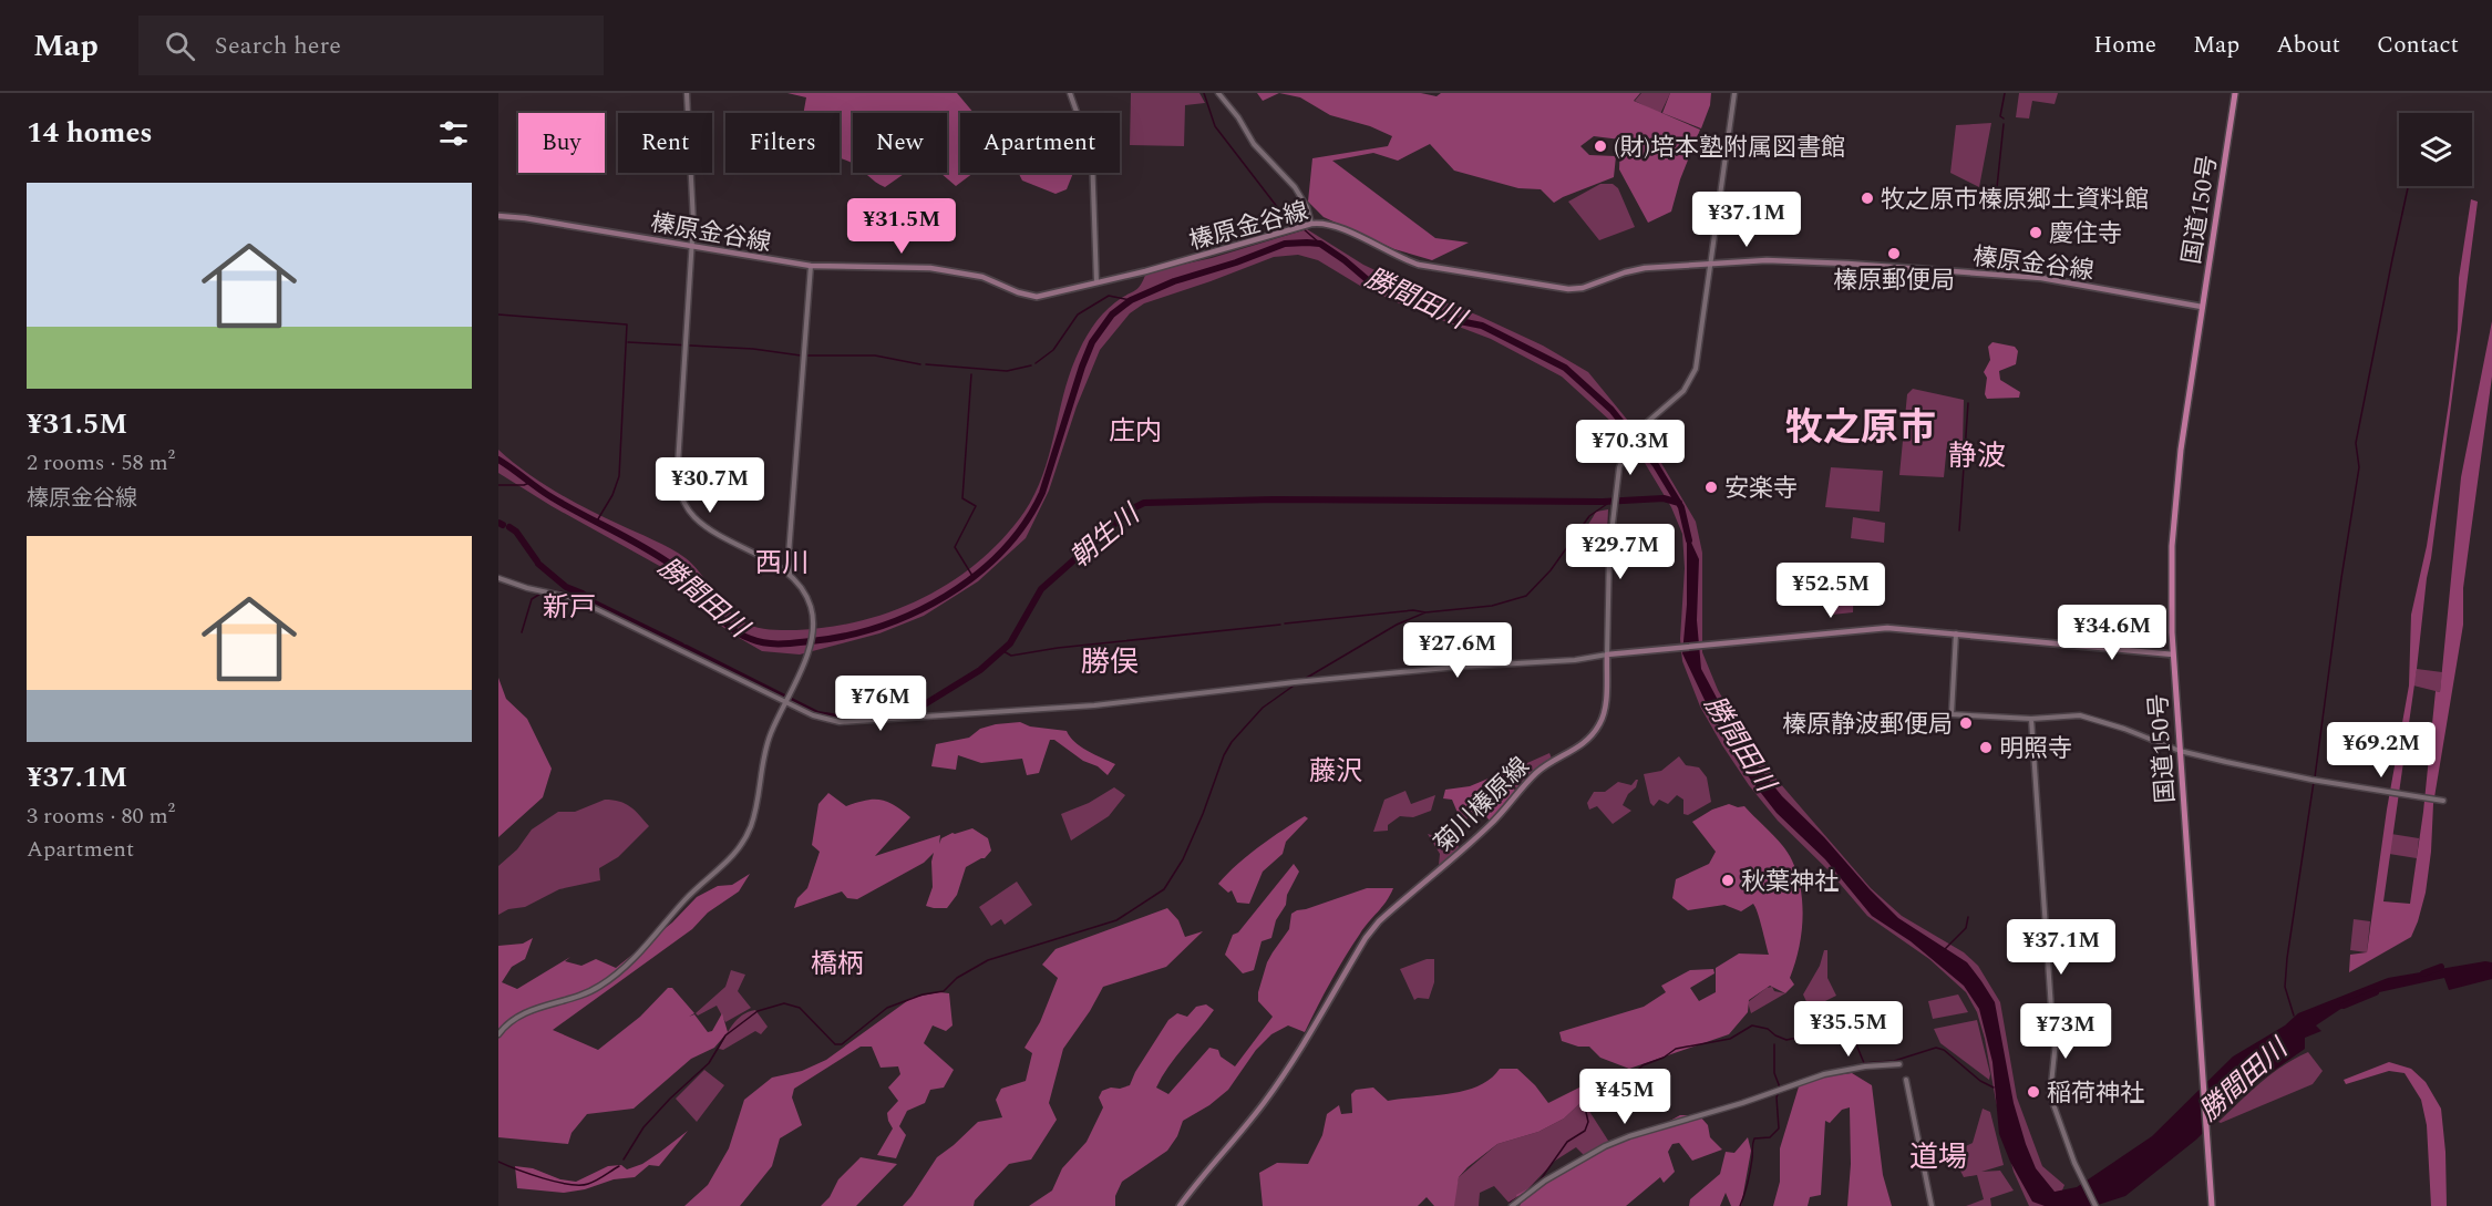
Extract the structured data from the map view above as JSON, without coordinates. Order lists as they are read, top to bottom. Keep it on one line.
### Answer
{"streets":{"highway":["国道150号"],"main road":["榛原金谷線","菊川榛原線"]},"crossings":[["国道150号","榛原金谷線"]],"districts":["牧之原市","庄内","静波","西川","新戸","勝俣","藤沢","橋柄","道場"],"water":["勝間田川","朝生川"],"places":["(財)培本塾附属図書館","牧之原市榛原郷土資料館","慶住寺","榛原郵便局","安楽寺","榛原静波郵便局","明照寺","秋葉神社","稲荷神社"],"page":{"header":"Map","search":"Search here","nav":["Home","Map","About","Contact"],"heading":"14 homes","chip":["Buy","Rent","Filters","New","Apartment"],"list":[{"name":"¥31.5M","note":"2 rooms · 58 m² · 榛原金谷線"},{"name":"¥37.1M","note":"3 rooms · 80 m² · Apartment"}],"price":["¥37.1M","¥31.5M","¥70.3M","¥30.7M","¥29.7M","¥52.5M","¥34.6M","¥27.6M","¥76M","¥69.2M","¥37.1M","¥35.5M","¥73M","¥45M"]}}
